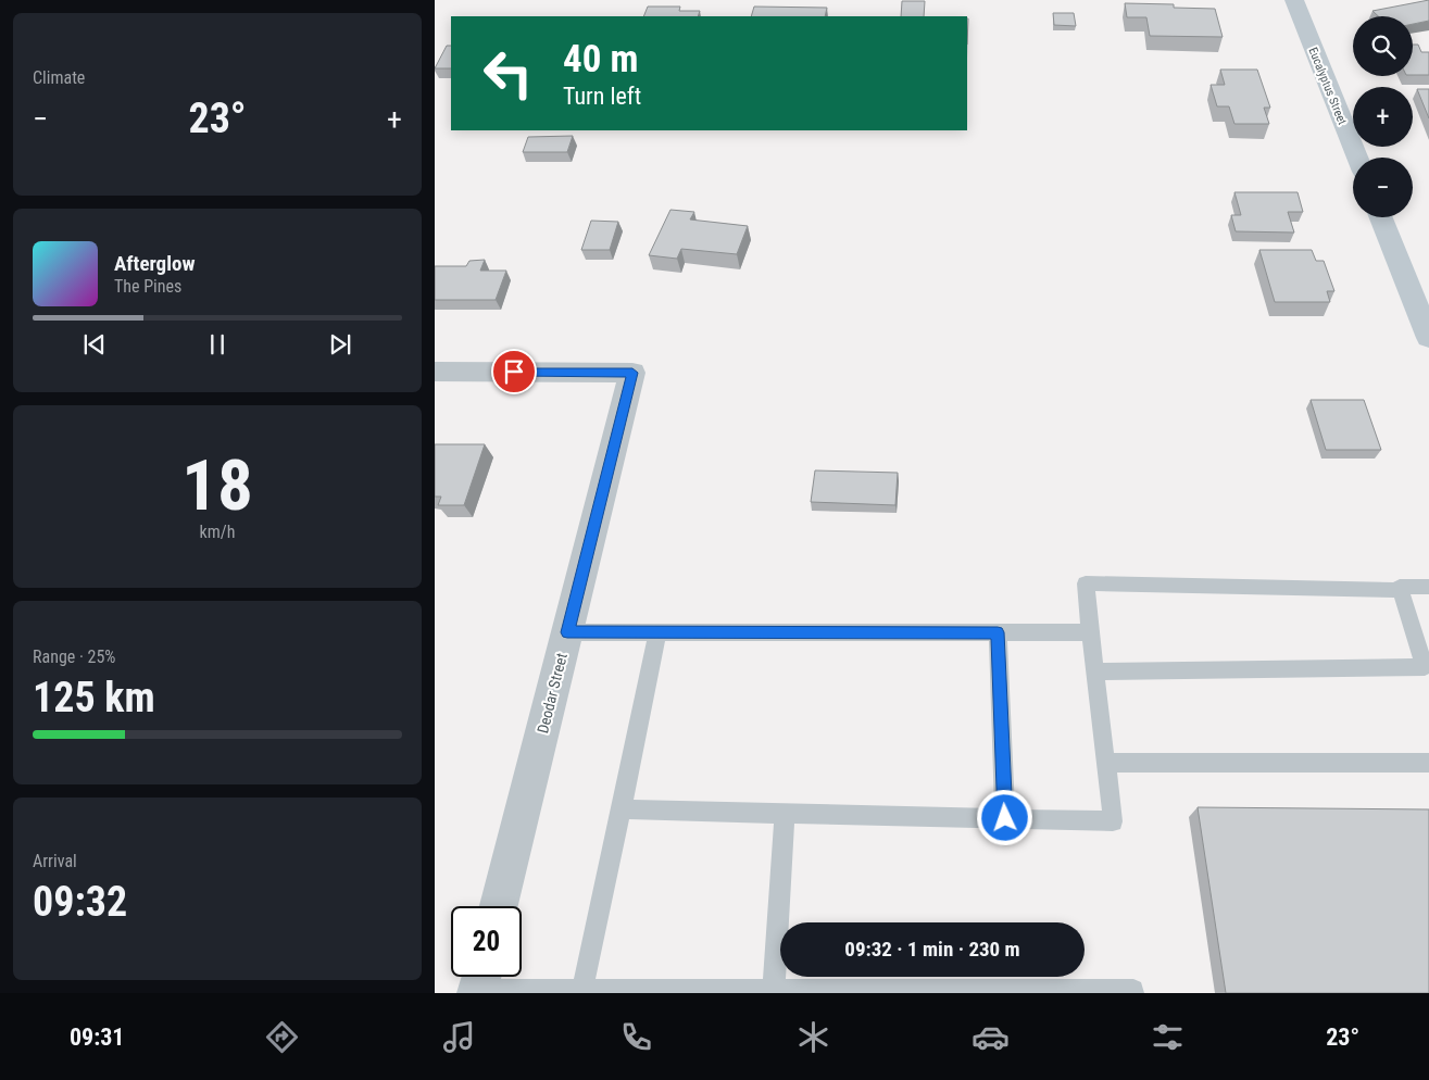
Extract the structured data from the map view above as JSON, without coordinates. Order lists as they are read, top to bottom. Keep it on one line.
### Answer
{"streets":{"main road":["Eucalyptus Street"],"street":["Deodar Street"]},"page":{"tile":["Climate",["18","km/h"],["Range · 25%","125 km"],["Arrival","09:32"]],"map_buttons":["+","−"],"turn":["40 m","Turn left"],"heat":["−","23°","+"],"song":["Afterglow","The Pines"],"limit":"20","trip":"09:32 · 1 min · 230 m","tabs":["09:31","23°"]}}
